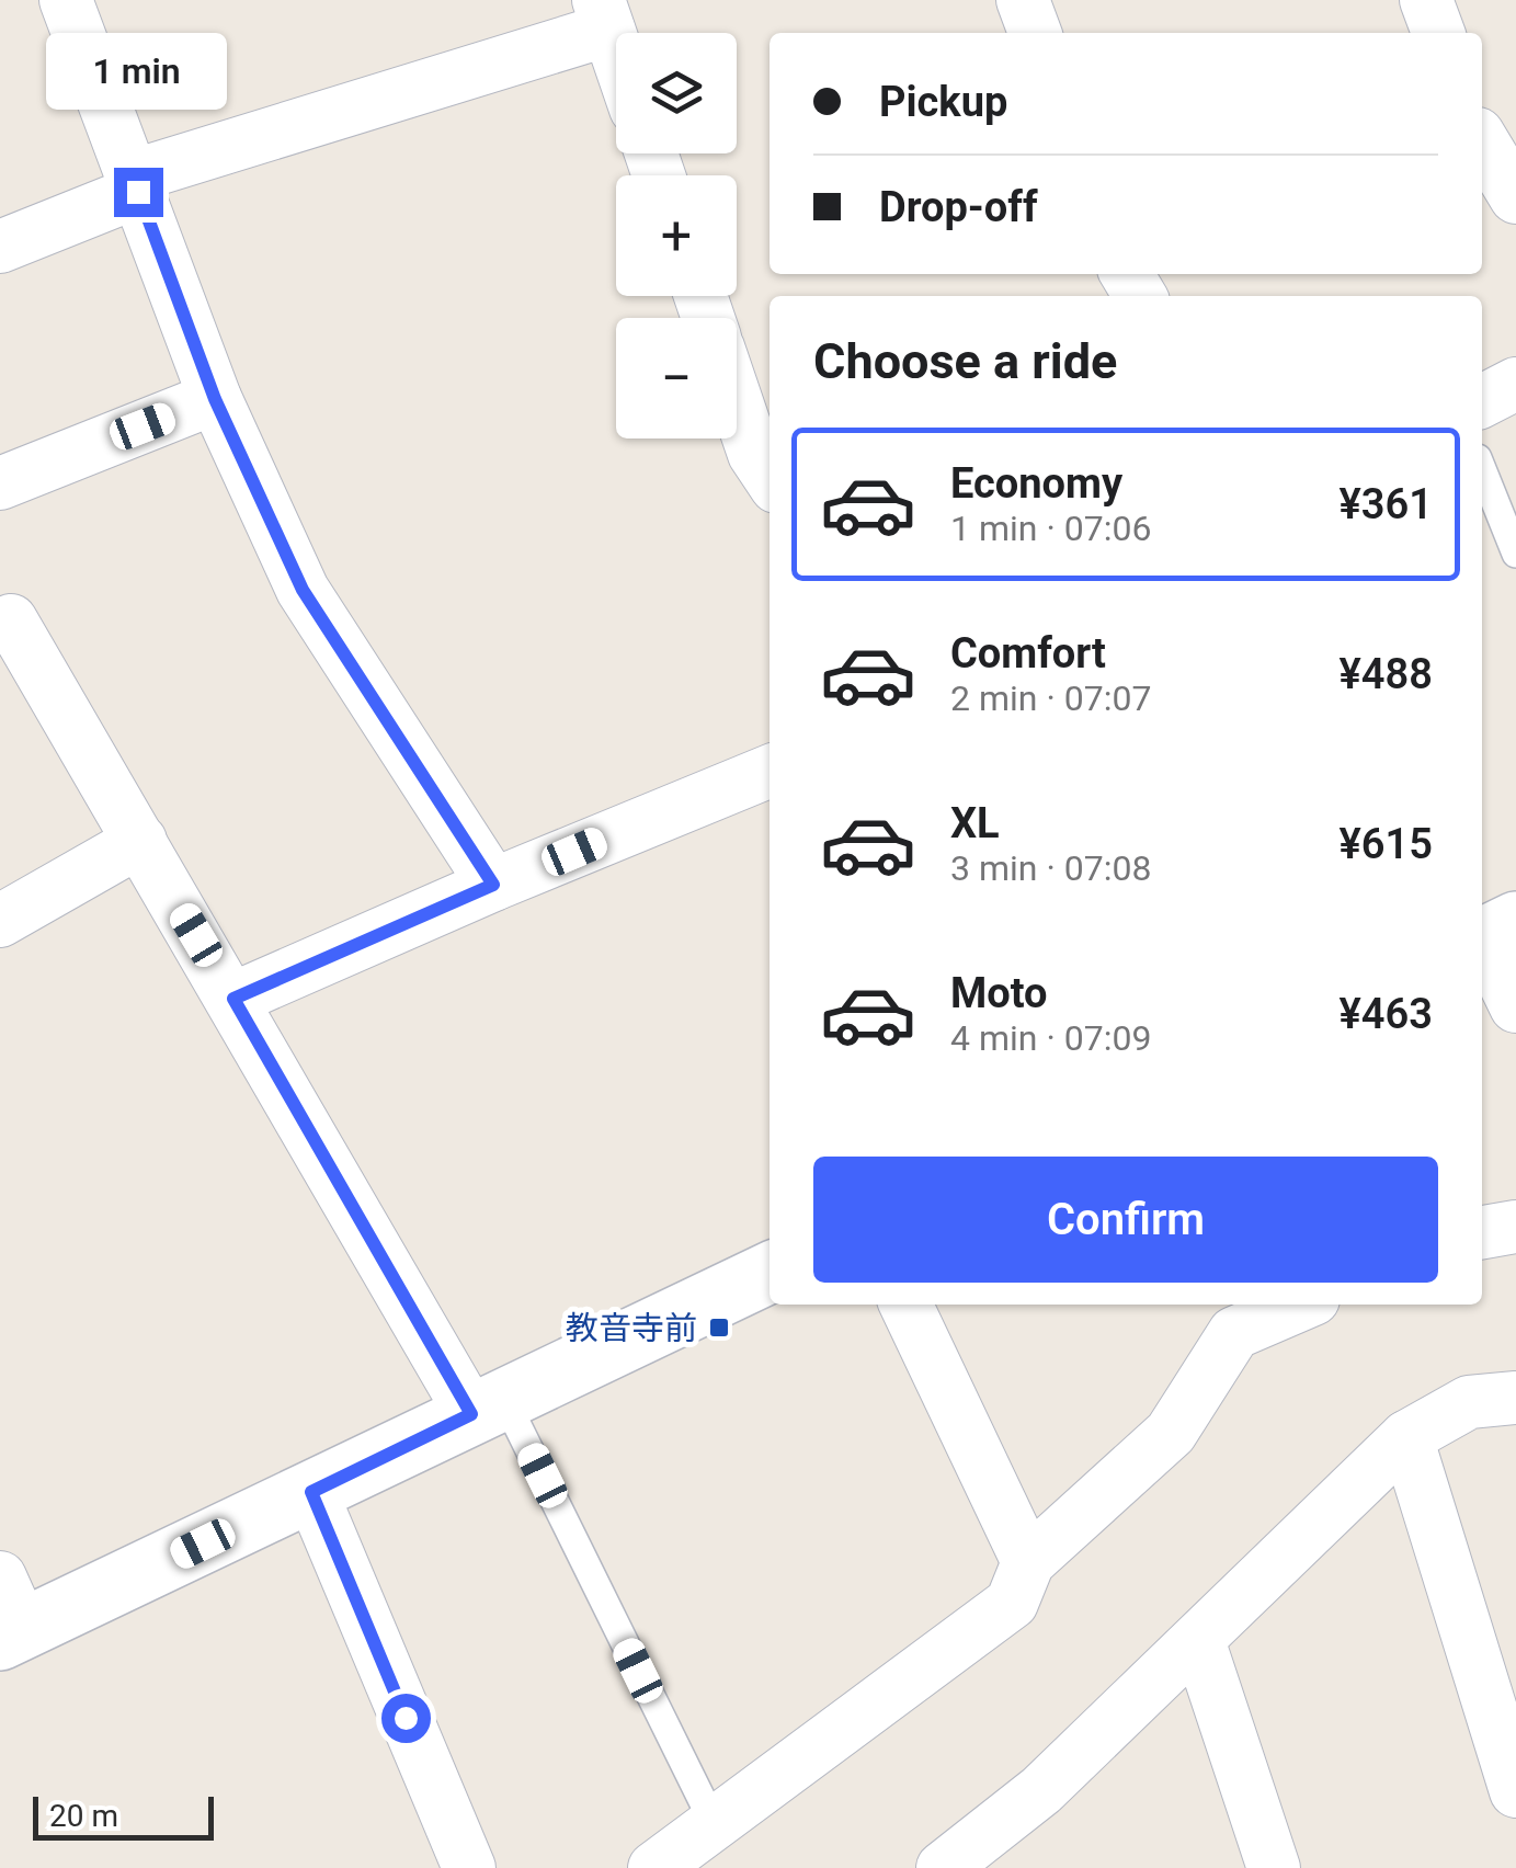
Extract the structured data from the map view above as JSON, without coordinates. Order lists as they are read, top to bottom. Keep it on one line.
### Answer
{"places":{"transit":["教音寺前"]},"scale_bar":"20 m","page":{"map_buttons":["+","−"],"bubble":"1 min","banner":["Pickup","Drop-off"],"heading":"Choose a ride","list":[{"name":"Economy","note":"1 min · 07:06","value":"¥361"},{"name":"Comfort","note":"2 min · 07:07","value":"¥488"},{"name":"XL","note":"3 min · 07:08","value":"¥615"},{"name":"Moto","note":"4 min · 07:09","value":"¥463"}],"buttons":"Confirm","scale":"20 m"}}
